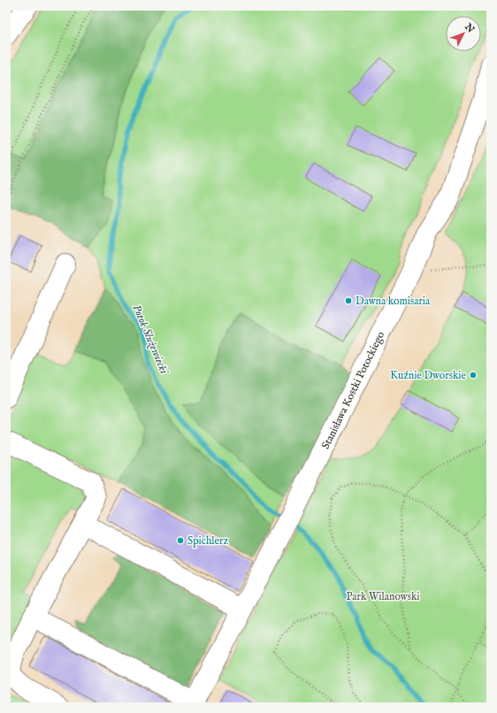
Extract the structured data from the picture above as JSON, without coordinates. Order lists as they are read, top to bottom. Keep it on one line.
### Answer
{"streets":{"street":["Stanisława Kostki Potockiego"]},"water":["Potok Służewiecki"],"parks":["Park Wilanowski"],"places":["Dawna komisaria","Kuźnie Dworskie","Spichlerz"],"north":"top right"}
